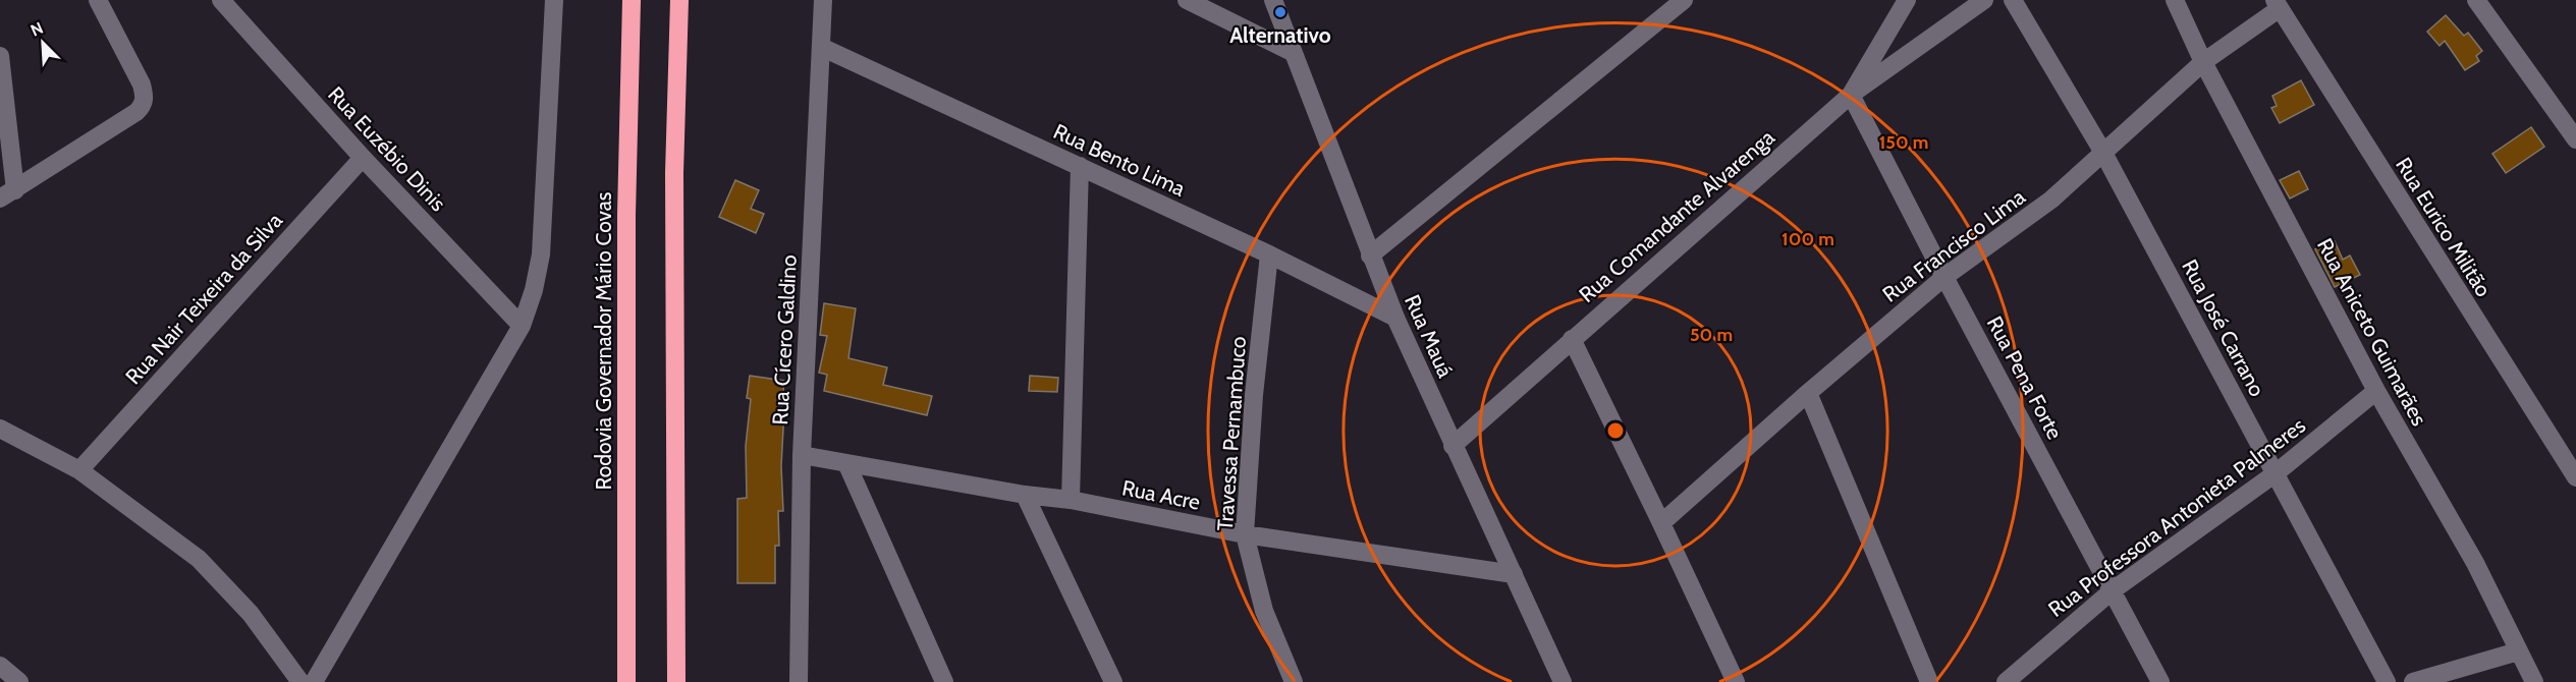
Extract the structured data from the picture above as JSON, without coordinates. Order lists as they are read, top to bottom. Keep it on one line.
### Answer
{"streets":{"highway":["Rodovia Governador Mário Covas"],"street":["Rua Euzébio Dinis","Rua Bento Lima","Rua Comandante Alvarenga","Rua Eurico Militão","Rua Francisco Lima","Rua Nair Teixeira da Silva","Rua José Carrano","Rua Aniceto Guimarães","Rua Mauá","Rua Cícero Galdino","Rua Pena Forte","Travessa Pernambuco","Rua Acre","Rua Professora Antonieta Palmeres"]},"crossings":[["Rua Euzébio Dinis","Rua Nair Teixeira da Silva"],["Rua Bento Lima","Rua Mauá"],["Rua Bento Lima","Rua Cícero Galdino"],["Rua Bento Lima","Travessa Pernambuco"],["Rua Comandante Alvarenga","Rua Mauá"],["Rua Comandante Alvarenga","Rua Pena Forte"],["Rua Eurico Militão","Rua Francisco Lima"],["Rua Francisco Lima","Rua José Carrano"],["Rua Francisco Lima","Rua Aniceto Guimarães"],["Rua Francisco Lima","Rua Pena Forte"],["Rua José Carrano","Rua Professora Antonieta Palmeres"],["Rua Aniceto Guimarães","Rua Professora Antonieta Palmeres"],["Rua Mauá","Rua Acre"],["Rua Cícero Galdino","Rua Acre"],["Rua Pena Forte","Rua Professora Antonieta Palmeres"],["Travessa Pernambuco","Rua Acre"]],"places":["Alternativo"],"north":"top left","rings":["150 m","100 m","50 m"]}
